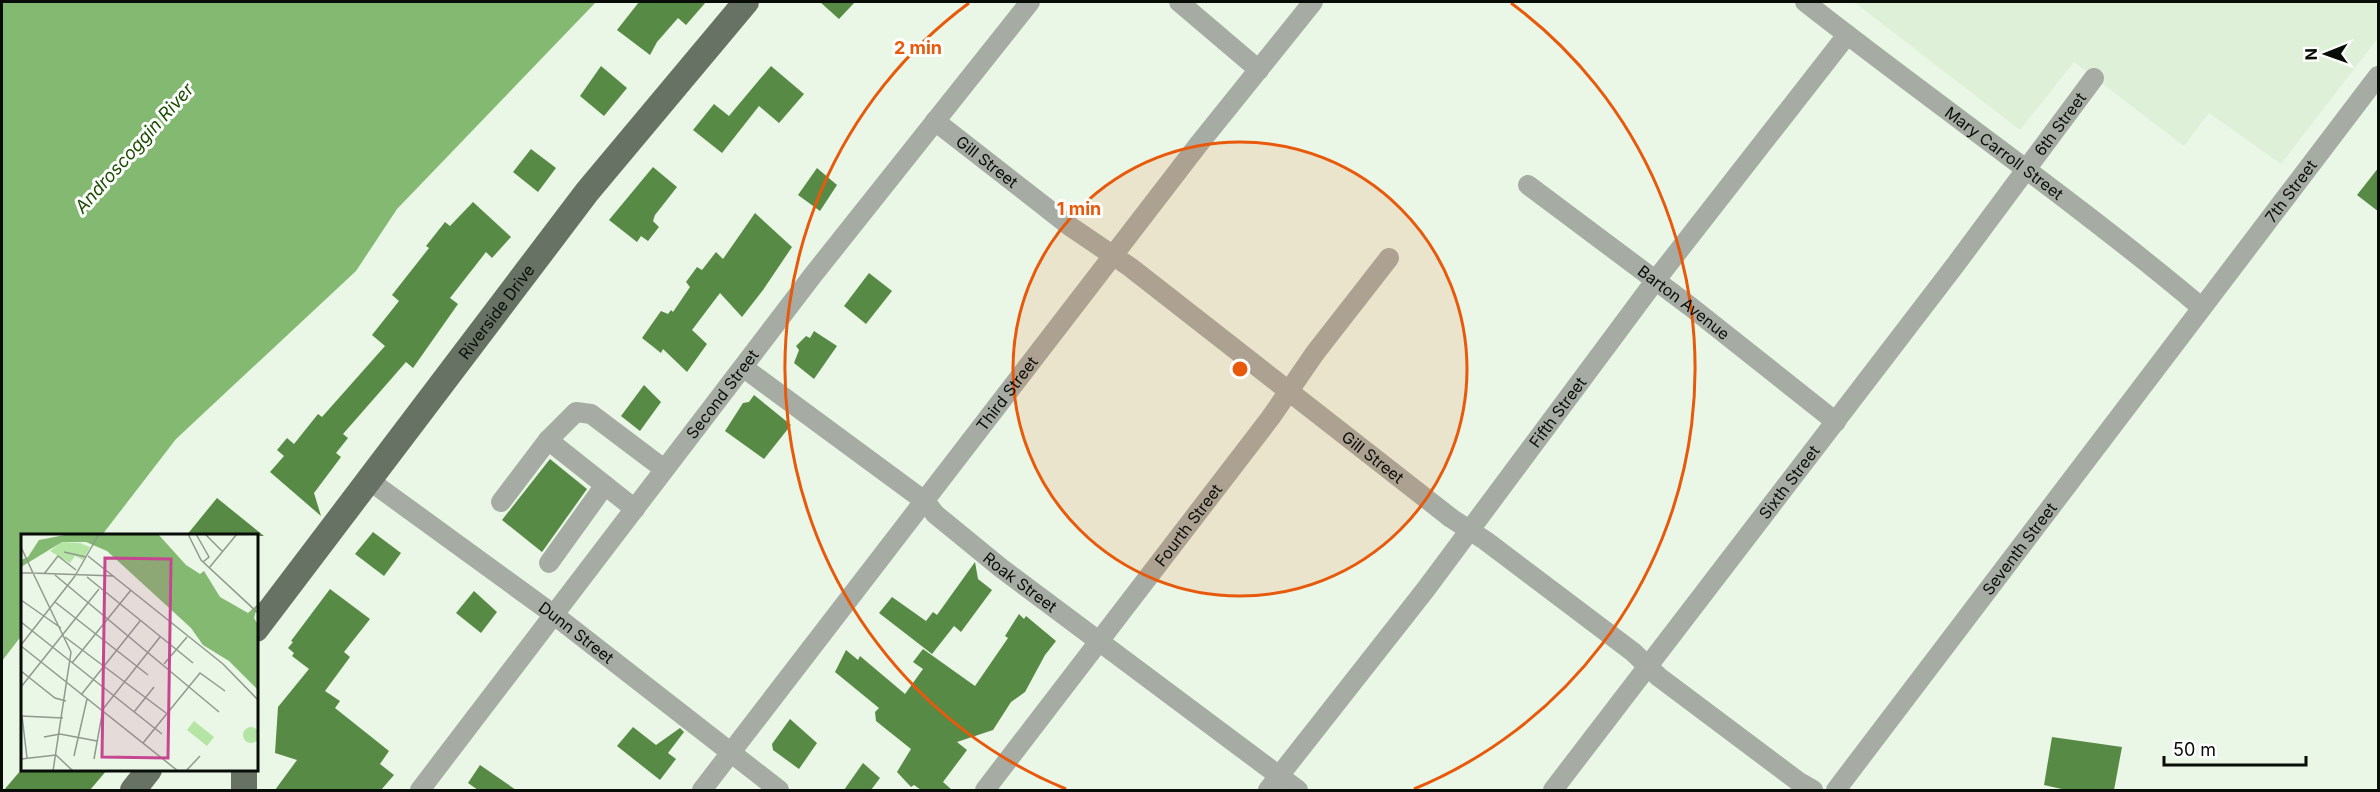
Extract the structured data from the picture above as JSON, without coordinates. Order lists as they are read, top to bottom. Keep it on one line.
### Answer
{"streets":{"main road":["Riverside Drive"],"street":["6th Street","Mary Carroll Street","Gill Street","7th Street","Barton Avenue","Second Street","Third Street","Fifth Street","Sixth Street","Fourth Street","Seventh Street","Roak Street","Dunn Street"]},"crossings":[["6th Street","Mary Carroll Street"],["6th Street","Sixth Street"],["Mary Carroll Street","7th Street"],["Mary Carroll Street","Fifth Street"],["Mary Carroll Street","Sixth Street"],["Mary Carroll Street","Seventh Street"],["Gill Street","Second Street"],["Gill Street","Third Street"],["Gill Street","Fifth Street"],["Gill Street","Sixth Street"],["Gill Street","Fourth Street"],["7th Street","Seventh Street"],["Barton Avenue","Fifth Street"],["Barton Avenue","Sixth Street"],["Riverside Drive","Dunn Street"],["Second Street","Roak Street"],["Second Street","Dunn Street"],["Third Street","Roak Street"],["Third Street","Dunn Street"],["Fifth Street","Roak Street"],["Fourth Street","Roak Street"]],"water":["Androscoggin River"],"scale_bar":"50 m","north":"left","rings":["2 min","1 min"]}
